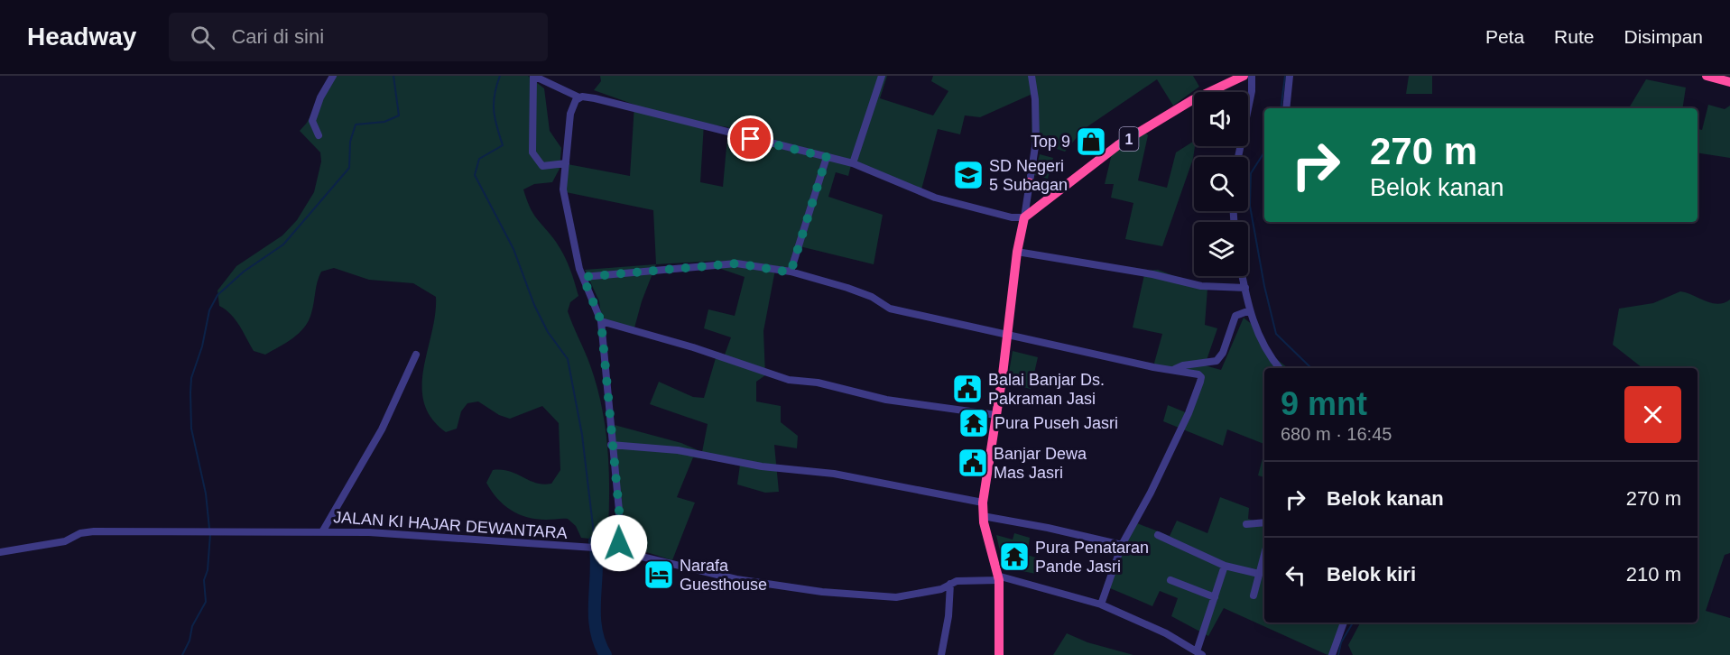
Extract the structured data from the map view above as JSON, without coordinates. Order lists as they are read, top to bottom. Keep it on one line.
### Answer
{"streets":{"highway":["1"],"street":["JALAN KI HAJAR DEWANTARA"]},"places":{"shop":["Top 9"],"school or university":["SD Negeri 5 Subagan"],"public building":["Balai Banjar Ds. Pakraman Jasi","Banjar Dewa Mas Jasri"],"temple":["Pura Puseh Jasri","Pura Penataran Pande Jasri"],"hotel":["Narafa Guesthouse"]},"page":{"header":"Headway","search":"Cari di sini","nav":["Peta","Rute","Disimpan"],"turn":["270 m","Belok kanan"],"heading":["9 mnt","680 m · 16:45"],"list":[{"name":"Belok kanan","value":"270 m"},{"name":"Belok kiri","value":"210 m"}]}}
